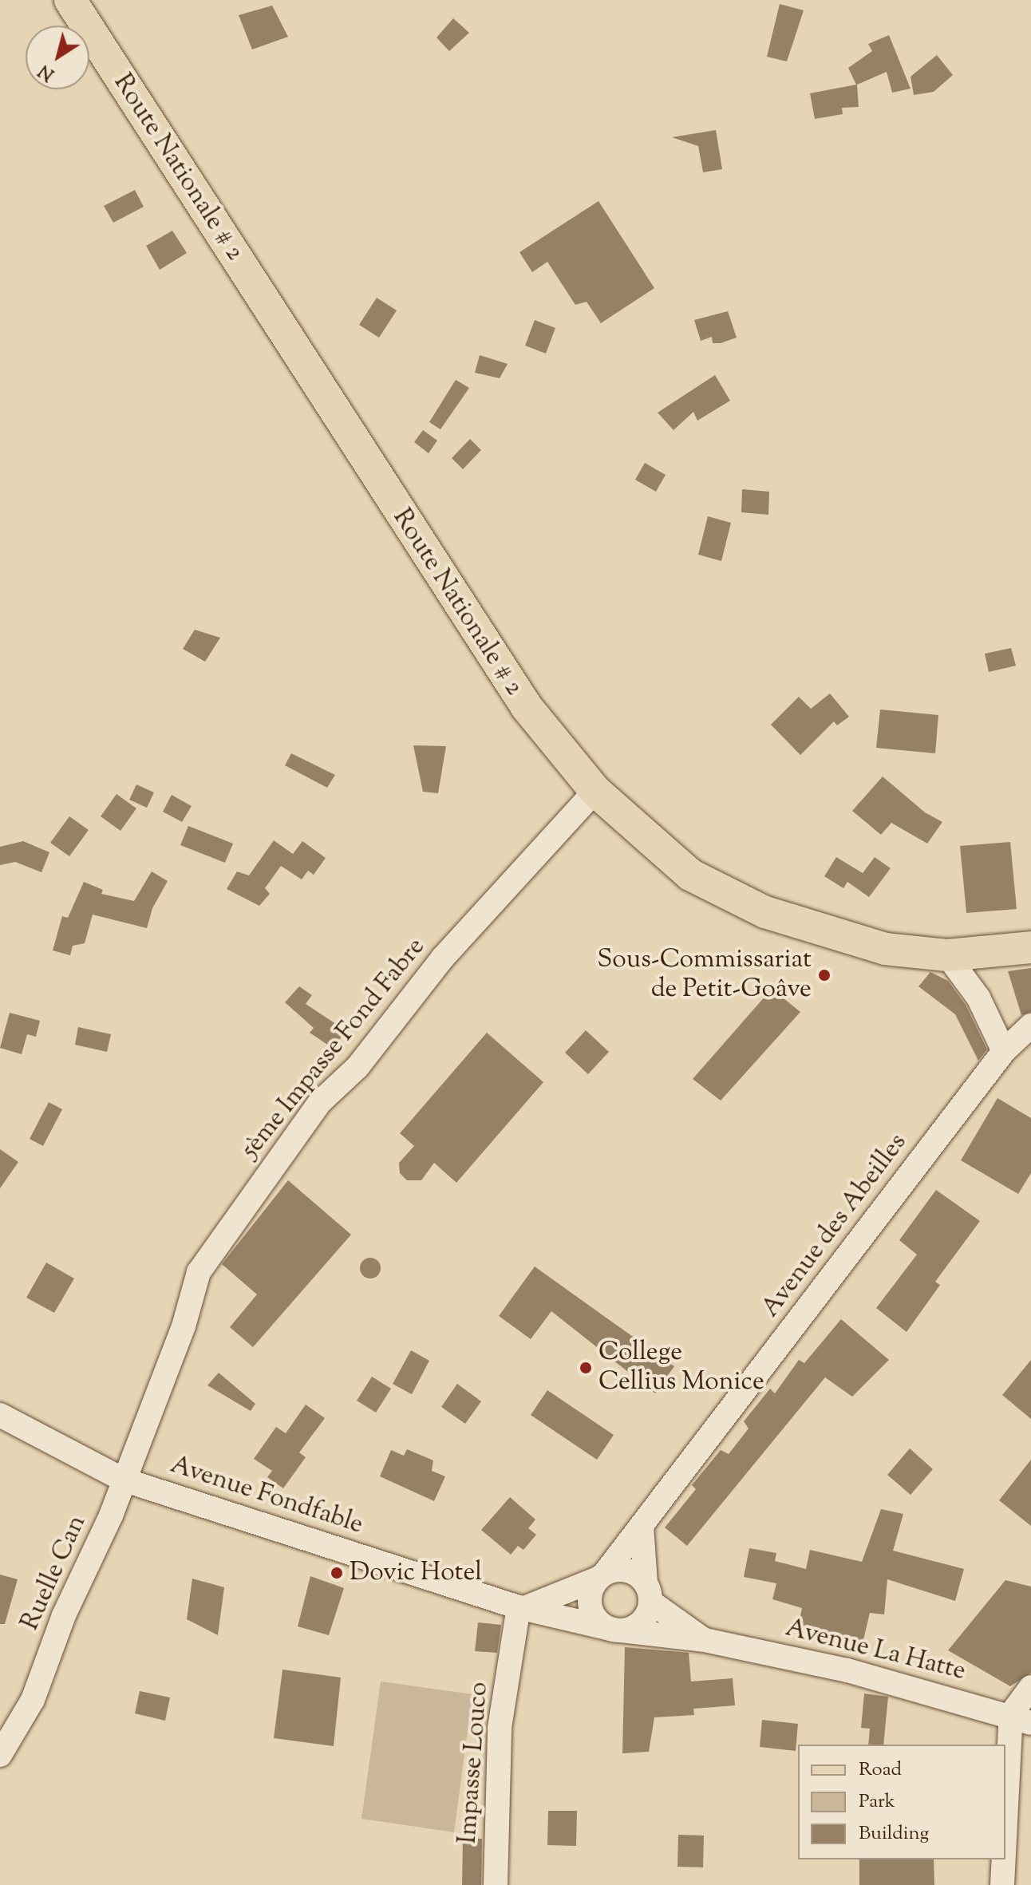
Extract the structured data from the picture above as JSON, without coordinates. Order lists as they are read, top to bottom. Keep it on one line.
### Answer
{"streets":{"main road":["Route Nationale # 2"],"street":["5ème Impasse Fond Fabre","Avenue des Abeilles","Avenue Fondfable","Ruelle Can","Avenue La Hatte","Impasse Louco"]},"crossings":[["Route Nationale # 2","5ème Impasse Fond Fabre"],["5ème Impasse Fond Fabre","Avenue Fondfable"],["5ème Impasse Fond Fabre","Ruelle Can"],["Avenue des Abeilles","Avenue Fondfable"],["Avenue des Abeilles","Avenue La Hatte"],["Avenue Fondfable","Ruelle Can"],["Avenue Fondfable","Avenue La Hatte"],["Avenue Fondfable","Impasse Louco"]],"places":["Sous-Commissariat de Petit-Goâve","College Cellius Monice","Dovic Hotel"],"legend":["Road","Park","Building"],"north":"bottom left"}
